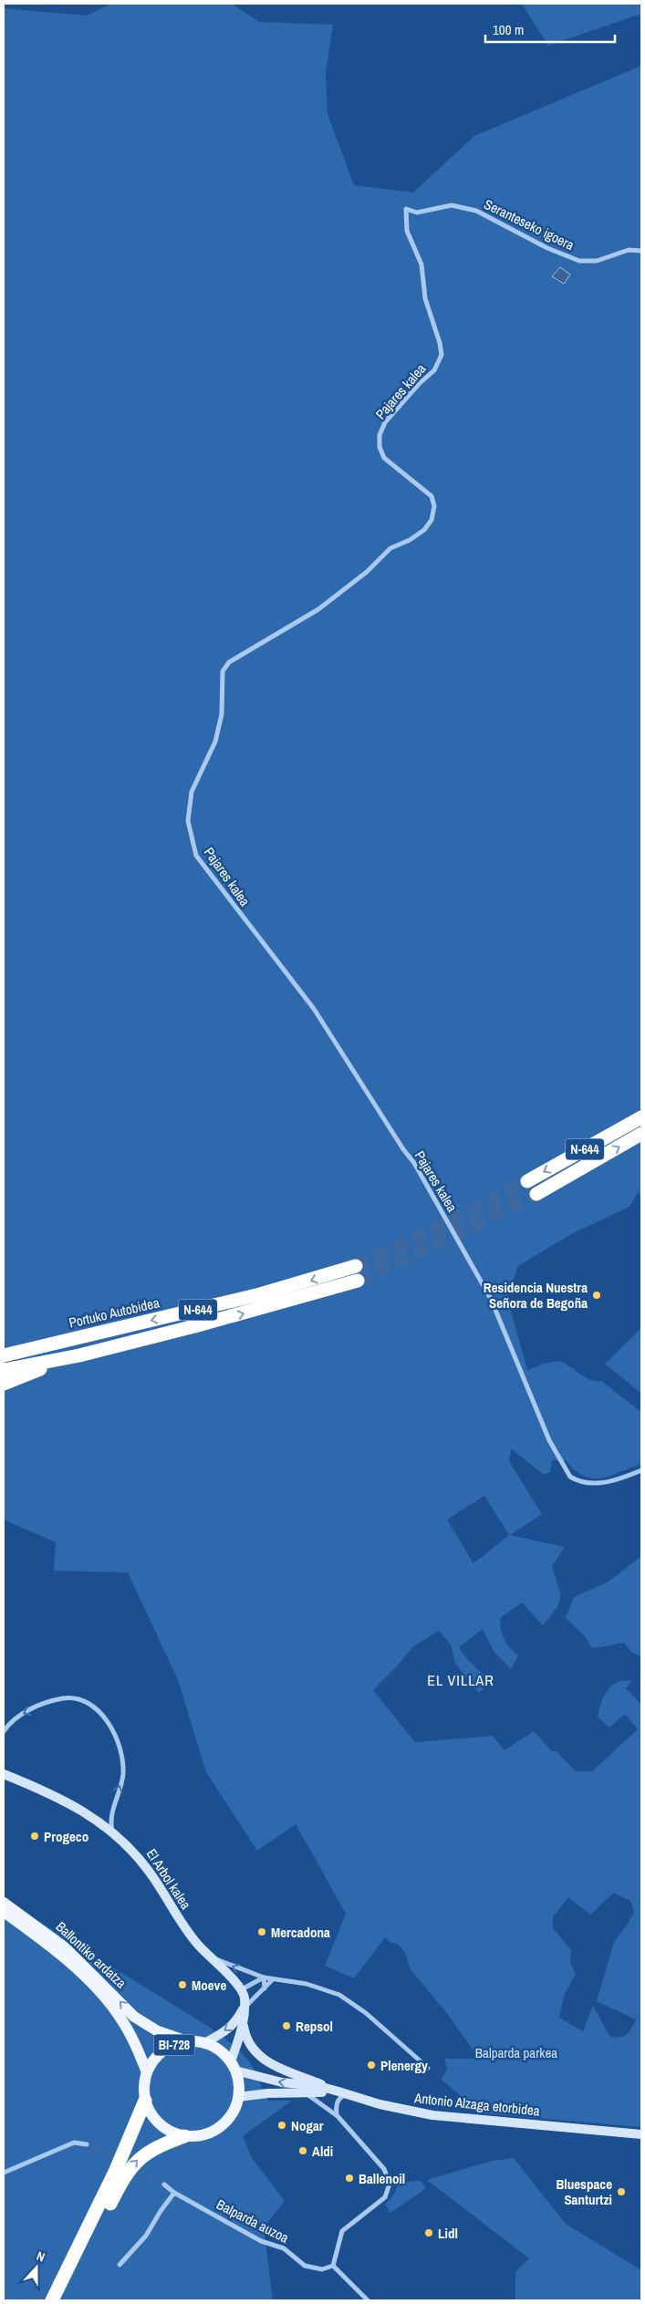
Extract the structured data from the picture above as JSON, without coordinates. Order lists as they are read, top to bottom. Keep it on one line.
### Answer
{"streets":{"highway":["N-644","Portuko Autobidea"],"main road":["Ballontiko ardatza","BI-728"],"street":["Seranteseko igoera","Pajares kalea","El Arbol kalea","Antonio Alzaga etorbidea","Balparda auzoa"]},"crossings":[["Seranteseko igoera","Pajares kalea"],["Ballontiko ardatza","BI-728"]],"districts":["EL VILLAR"],"parks":["Balparda parkea"],"places":["Residencia Nuestra Señora de Begoña","Progeco","Mercadona","Moeve","Repsol","Plenergy","Nogar","Aldi","Ballenoil","Bluespace Santurtzi","Lidl"],"scale_bar":"100 m","north":"top"}
